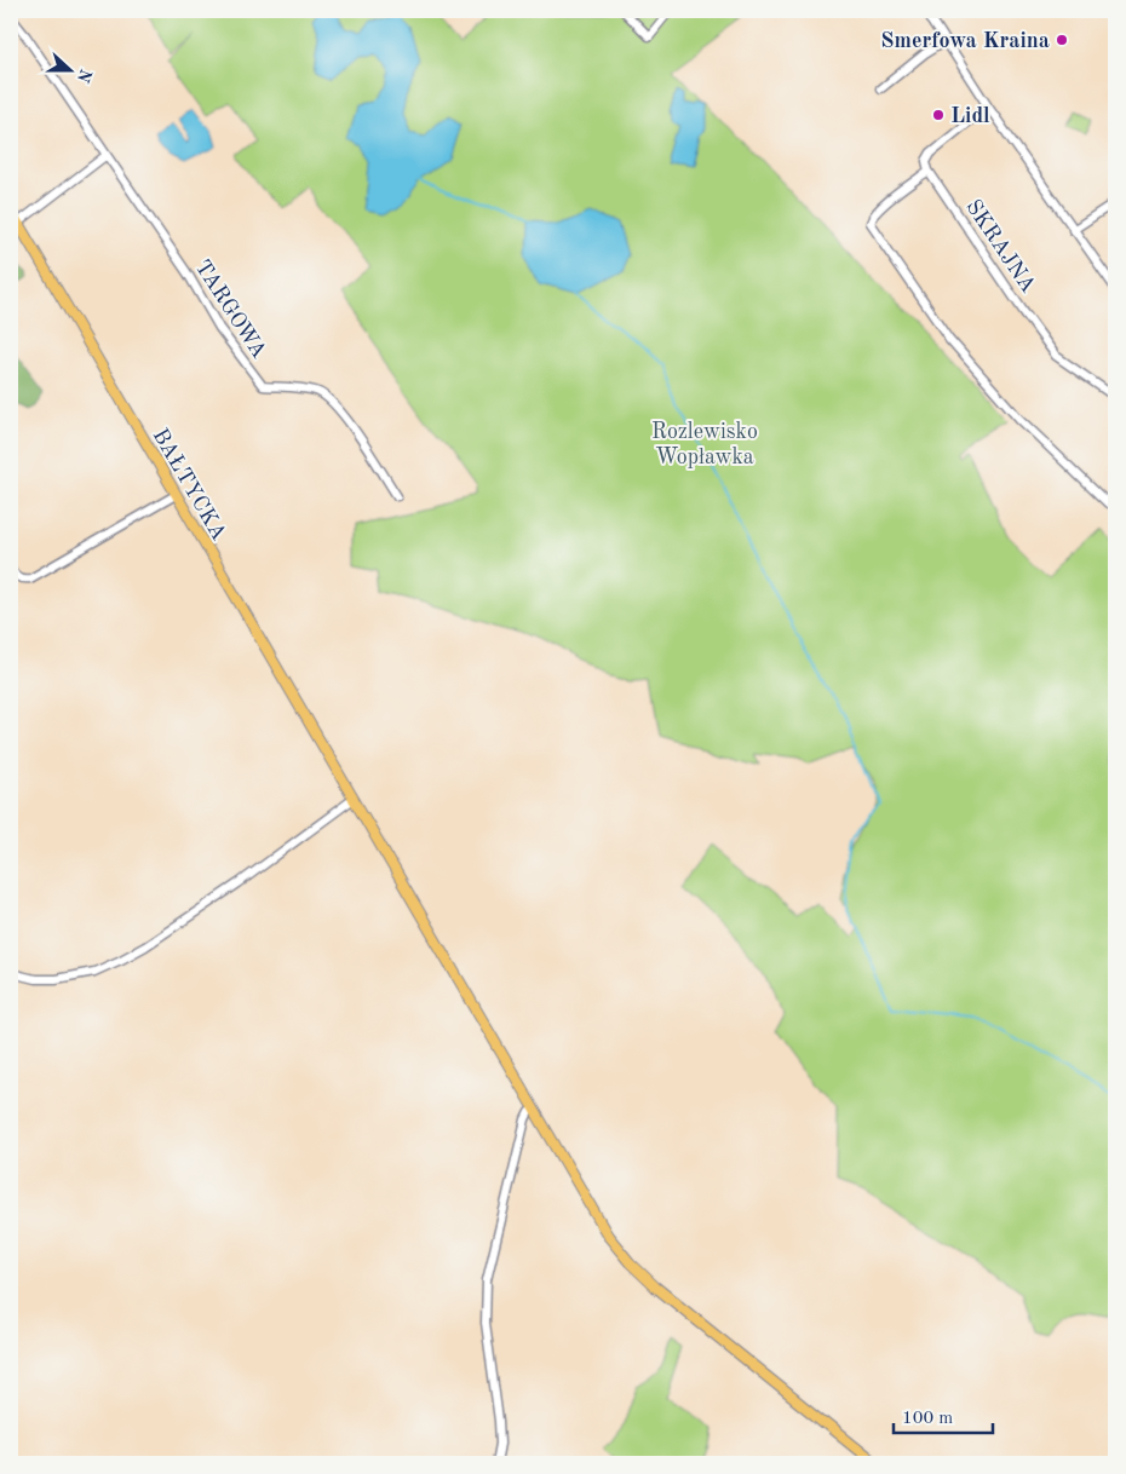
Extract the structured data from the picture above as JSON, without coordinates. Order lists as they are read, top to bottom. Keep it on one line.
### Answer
{"streets":{"main road":["BAŁTYCKA"],"street":["SKRAJNA","TARGOWA"]},"parks":["Rozlewisko Wopławka"],"places":["Smerfowa Kraina","Lidl"],"scale_bar":"100 m","north":"right"}
